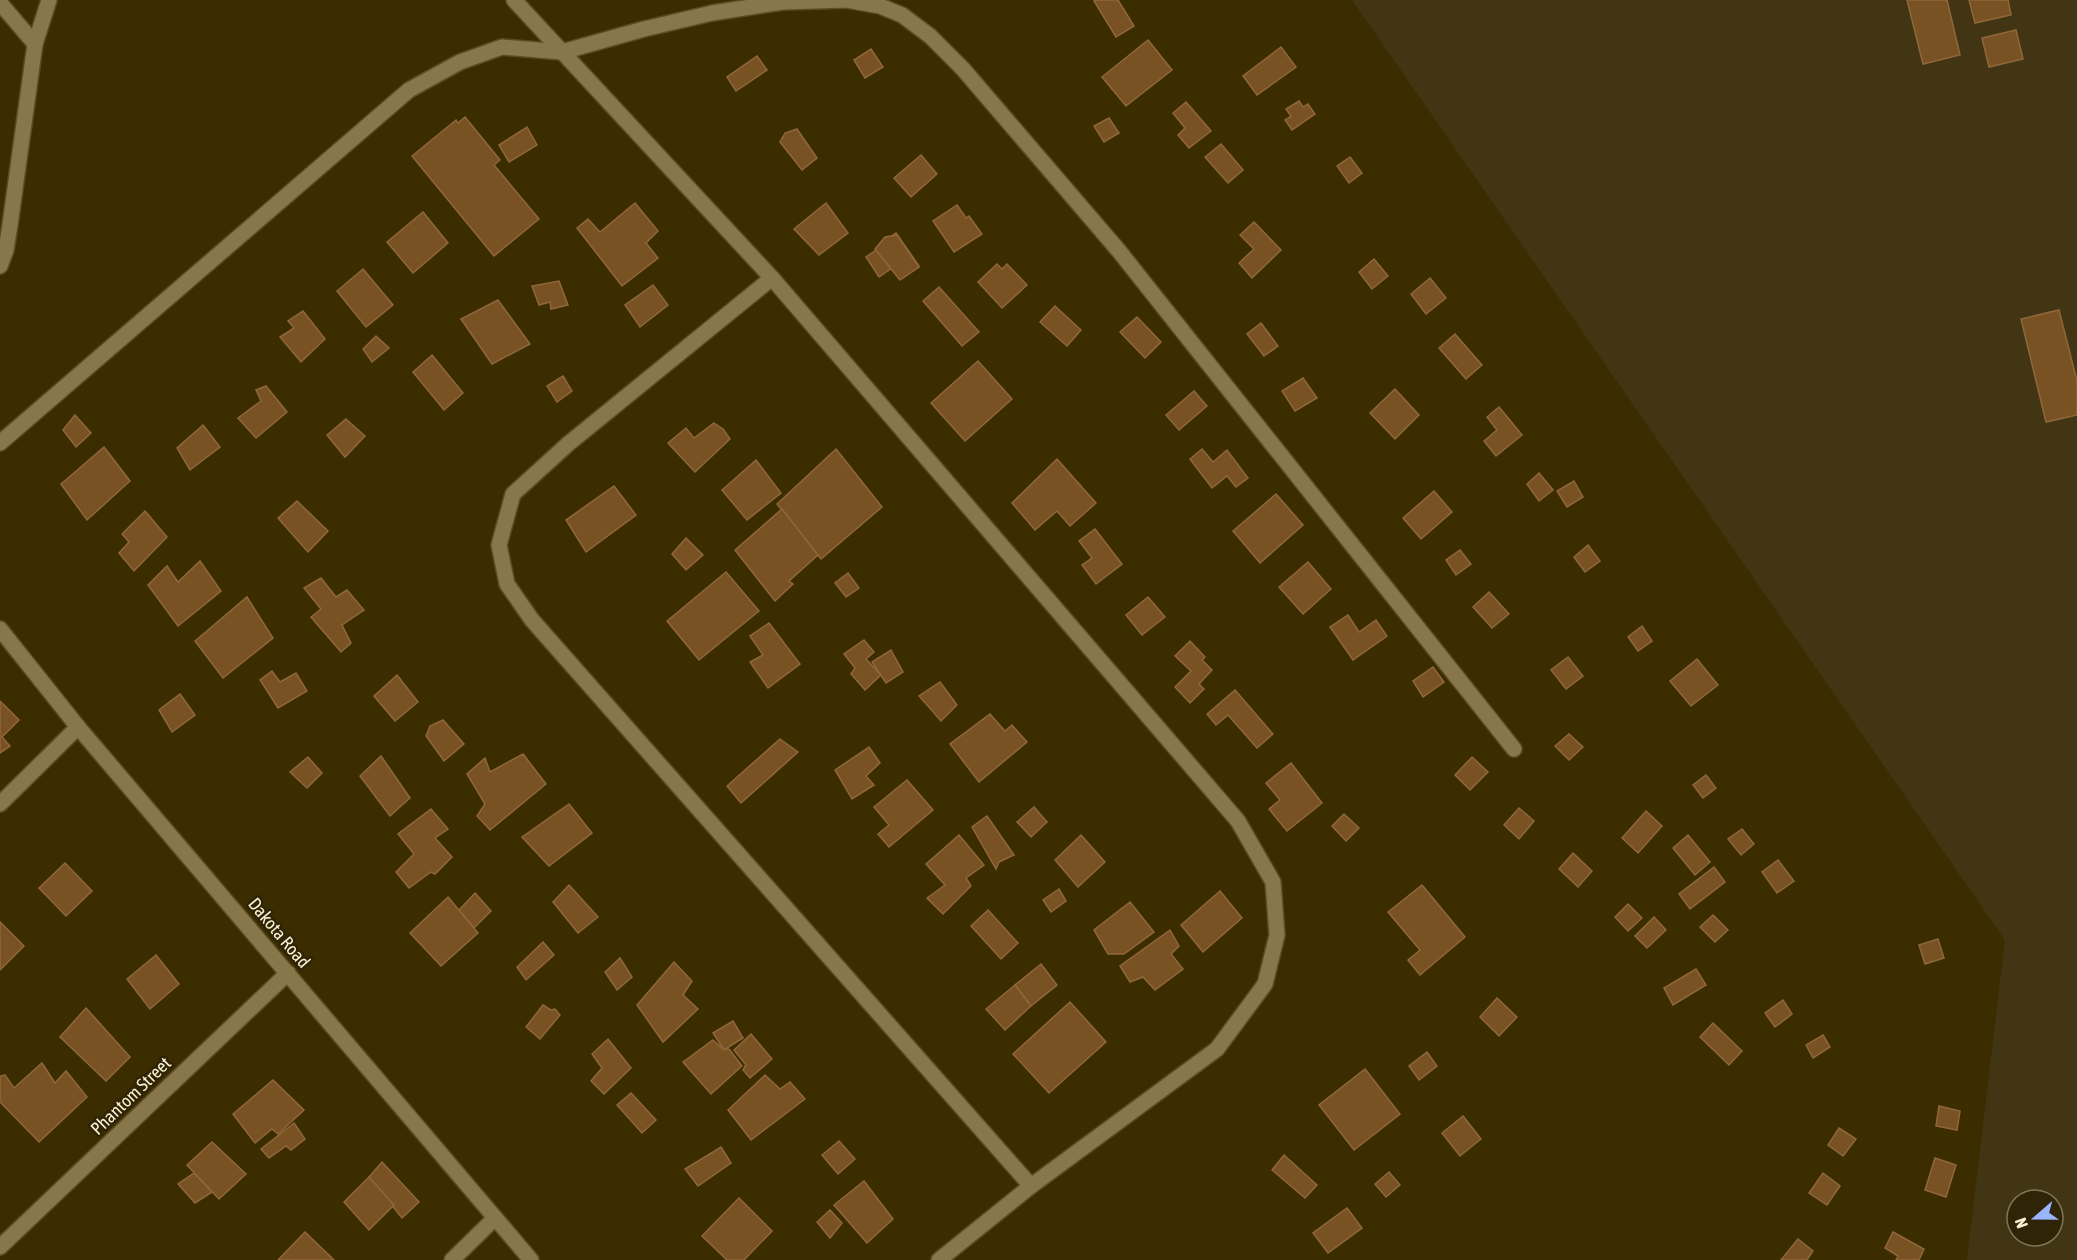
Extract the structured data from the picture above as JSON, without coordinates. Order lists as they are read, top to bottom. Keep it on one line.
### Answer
{"streets":{"street":["Dakota Road","Phantom Street"]},"crossings":[["Dakota Road","Phantom Street"]],"north":"left"}
